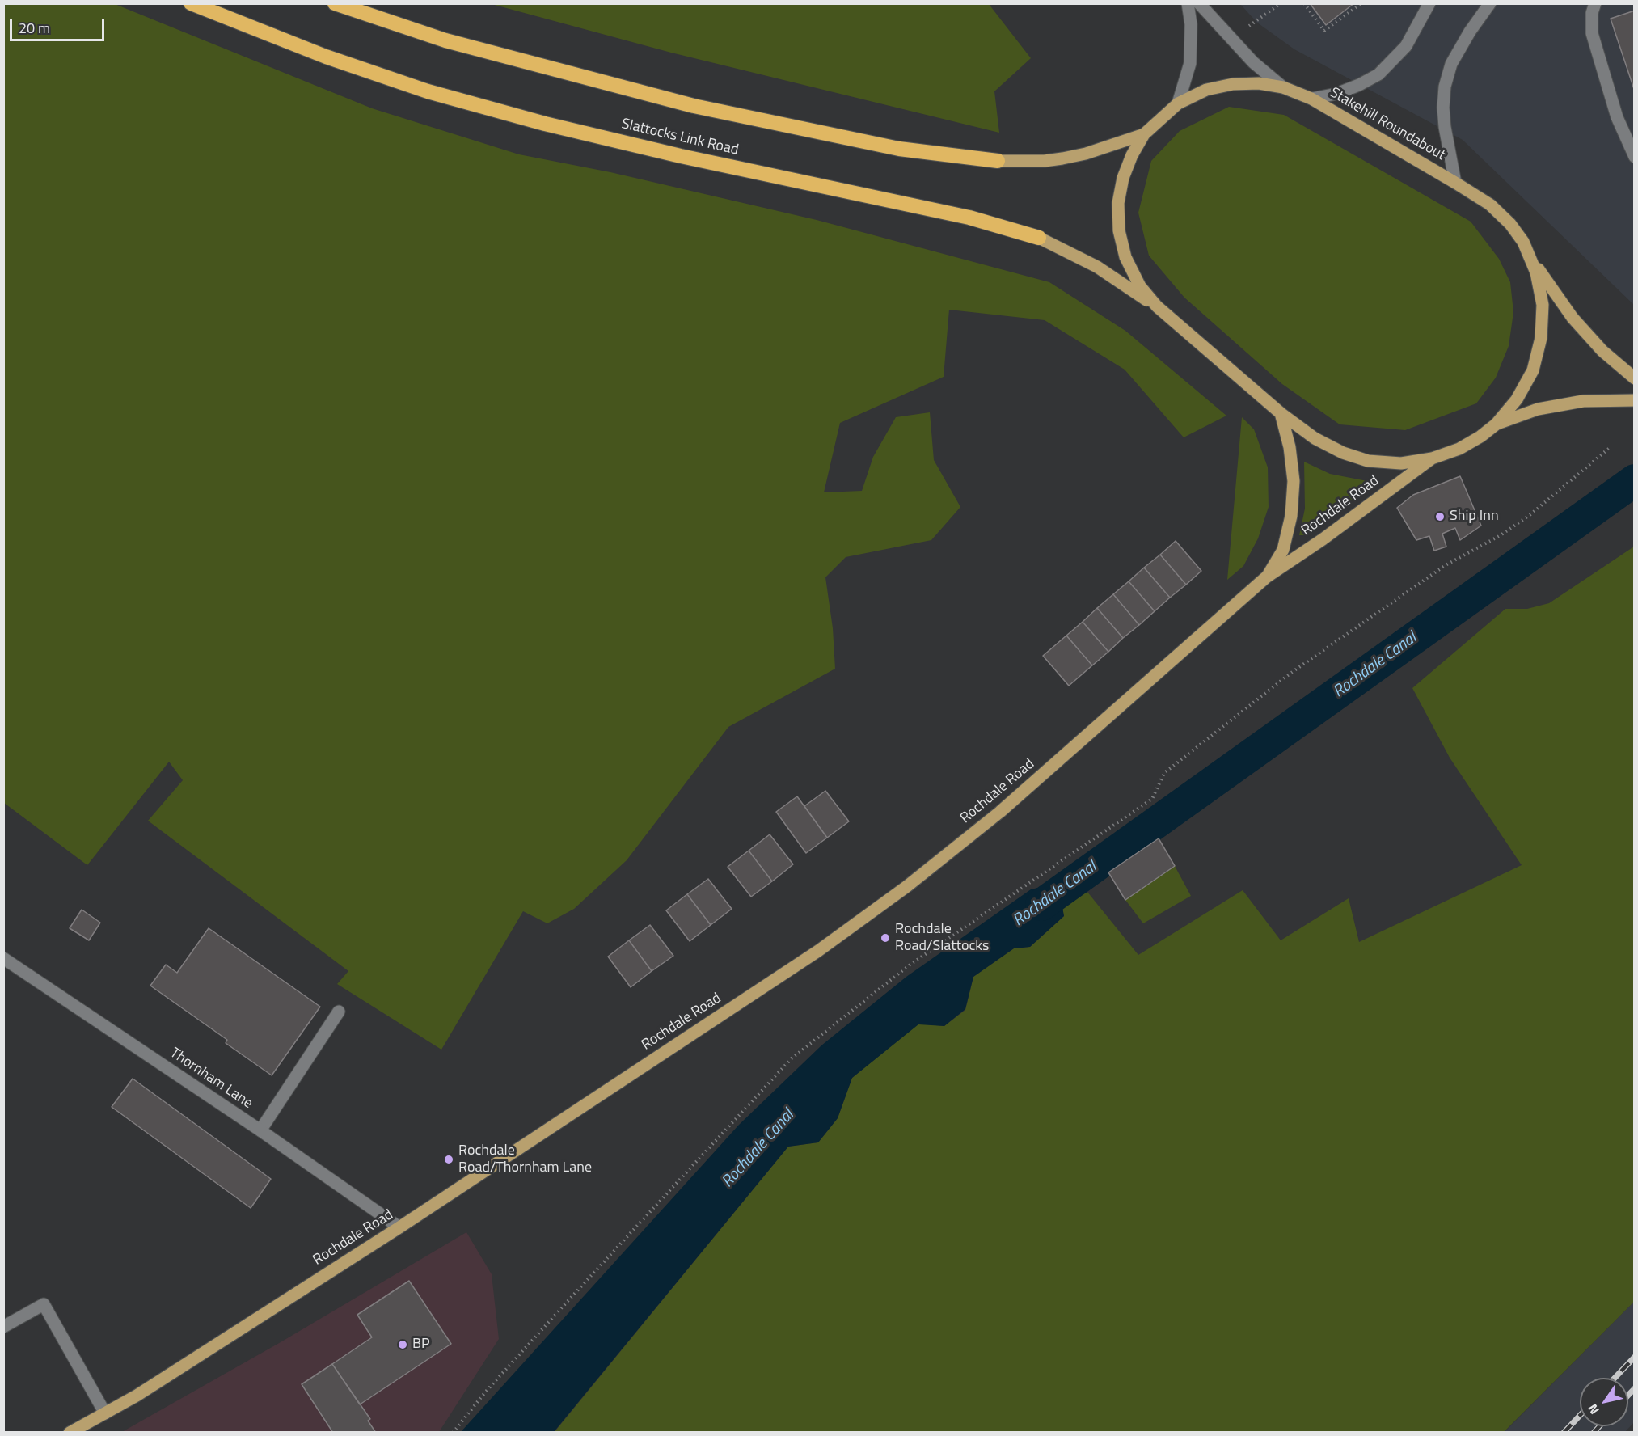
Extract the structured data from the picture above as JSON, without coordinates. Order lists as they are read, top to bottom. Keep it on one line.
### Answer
{"streets":{"highway":["Slattocks Link Road"],"main road":["Stakehill Roundabout","Rochdale Road"],"street":["Thornham Lane"]},"crossings":[["Stakehill Roundabout","Slattocks Link Road"],["Stakehill Roundabout","Rochdale Road"],["Rochdale Road","Thornham Lane"]],"water":["Rochdale Canal"],"places":["Ship Inn","Rochdale Road/Slattocks","Rochdale Road/Thornham Lane","BP"],"scale_bar":"20 m","north":"bottom left"}
